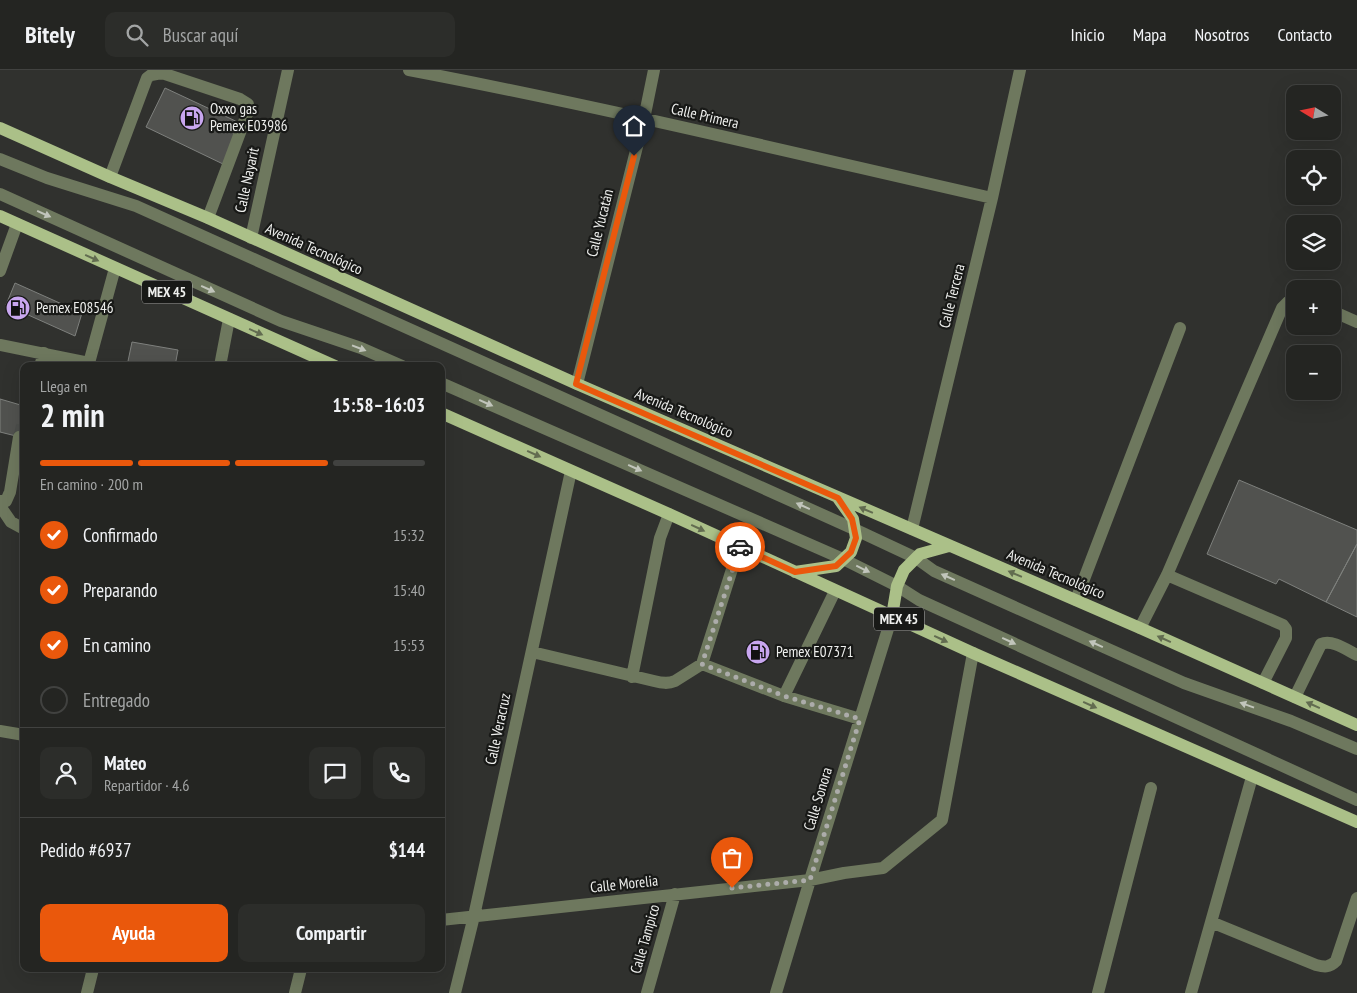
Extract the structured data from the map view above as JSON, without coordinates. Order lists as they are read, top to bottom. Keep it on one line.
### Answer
{"streets":{"main road":["Avenida Tecnológico","MEX 45"],"street":["Calle Primera","Calle Nayarit","Calle Yucatán","Calle Tercera","Calle Veracruz","Calle Sonora","Calle Morelia","Calle Tampico"]},"crossings":[["Calle Primera","Calle Yucatán"],["Calle Primera","Calle Tercera"],["Calle Nayarit","Avenida Tecnológico"],["Calle Yucatán","Avenida Tecnológico"],["Avenida Tecnológico","Calle Tercera"],["MEX 45","Calle Veracruz"],["MEX 45","Calle Sonora"],["MEX 45","Calle Morelia"],["Calle Veracruz","Calle Morelia"],["Calle Sonora","Calle Morelia"],["Calle Morelia","Calle Tampico"]],"places":{"fuel station":["Oxxo gas Pemex E03986","Pemex E08546","Pemex E07371"]},"north":"left","page":{"header":"Bitely","search":"Buscar aquí","nav":["Inicio","Mapa","Nosotros","Contacto"],"map_buttons":["+","−"],"heading":["2 min","Llega en","15:58–16:03"],"panel":["Mateo","Repartidor · 4.6","Pedido #6937","$144"],"bar":"En camino · 200 m","list":[["Confirmado","15:32"],["Preparando","15:40"],["En camino","15:53"],"Entregado"],"buttons":["Ayuda","Compartir"]}}
